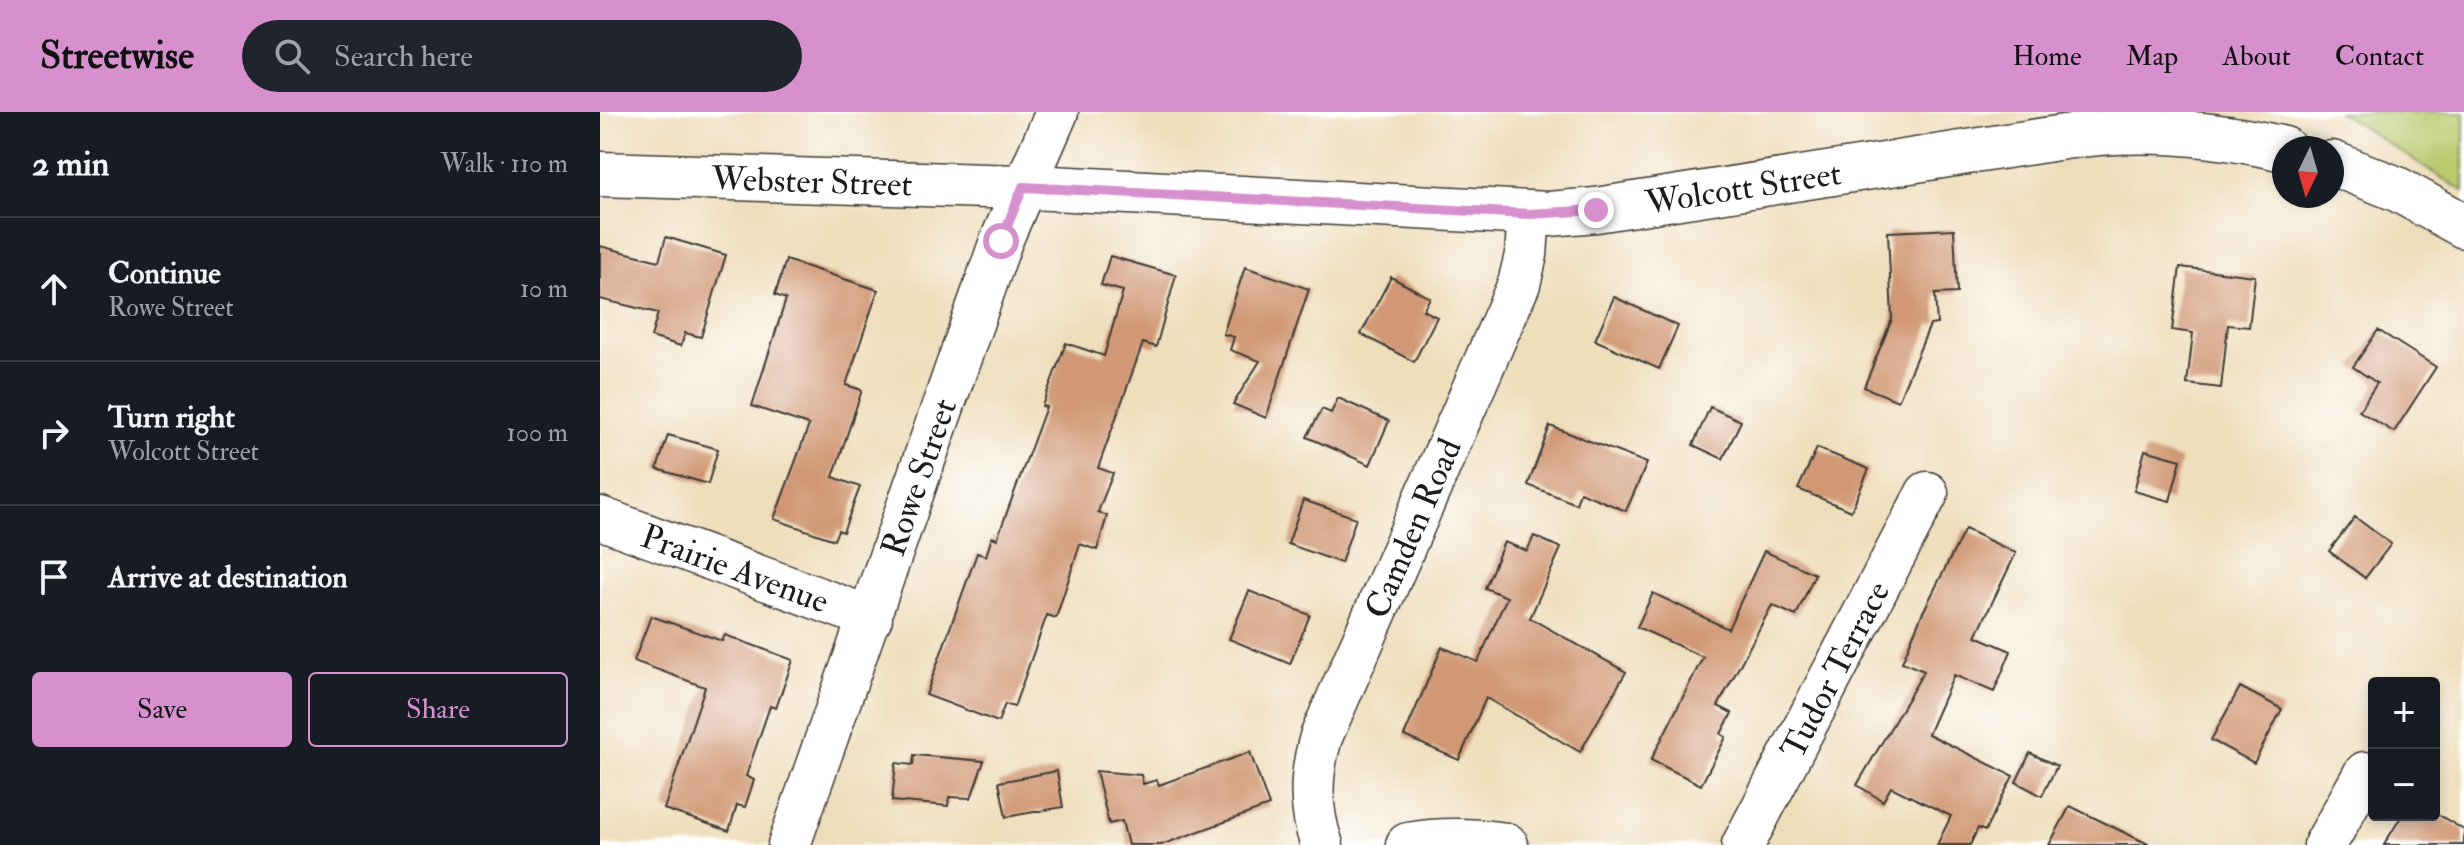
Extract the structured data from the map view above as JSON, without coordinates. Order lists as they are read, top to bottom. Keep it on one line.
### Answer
{"streets":{"street":["Webster Street","Wolcott Street","Rowe Street","Camden Road","Prairie Avenue","Tudor Terrace"]},"crossings":[["Webster Street","Wolcott Street"],["Webster Street","Rowe Street"],["Wolcott Street","Rowe Street"],["Wolcott Street","Camden Road"],["Rowe Street","Prairie Avenue"]],"north":"bottom","page":{"header":"Streetwise","search":"Search here","nav":["Home","Map","About","Contact"],"heading":["2 min","Walk · 110 m"],"list":[["Continue","Rowe Street","10 m"],["Turn right","Wolcott Street","100 m"],"Arrive at destination"],"buttons":["Save","Share"],"map_buttons":["+","−"]}}
